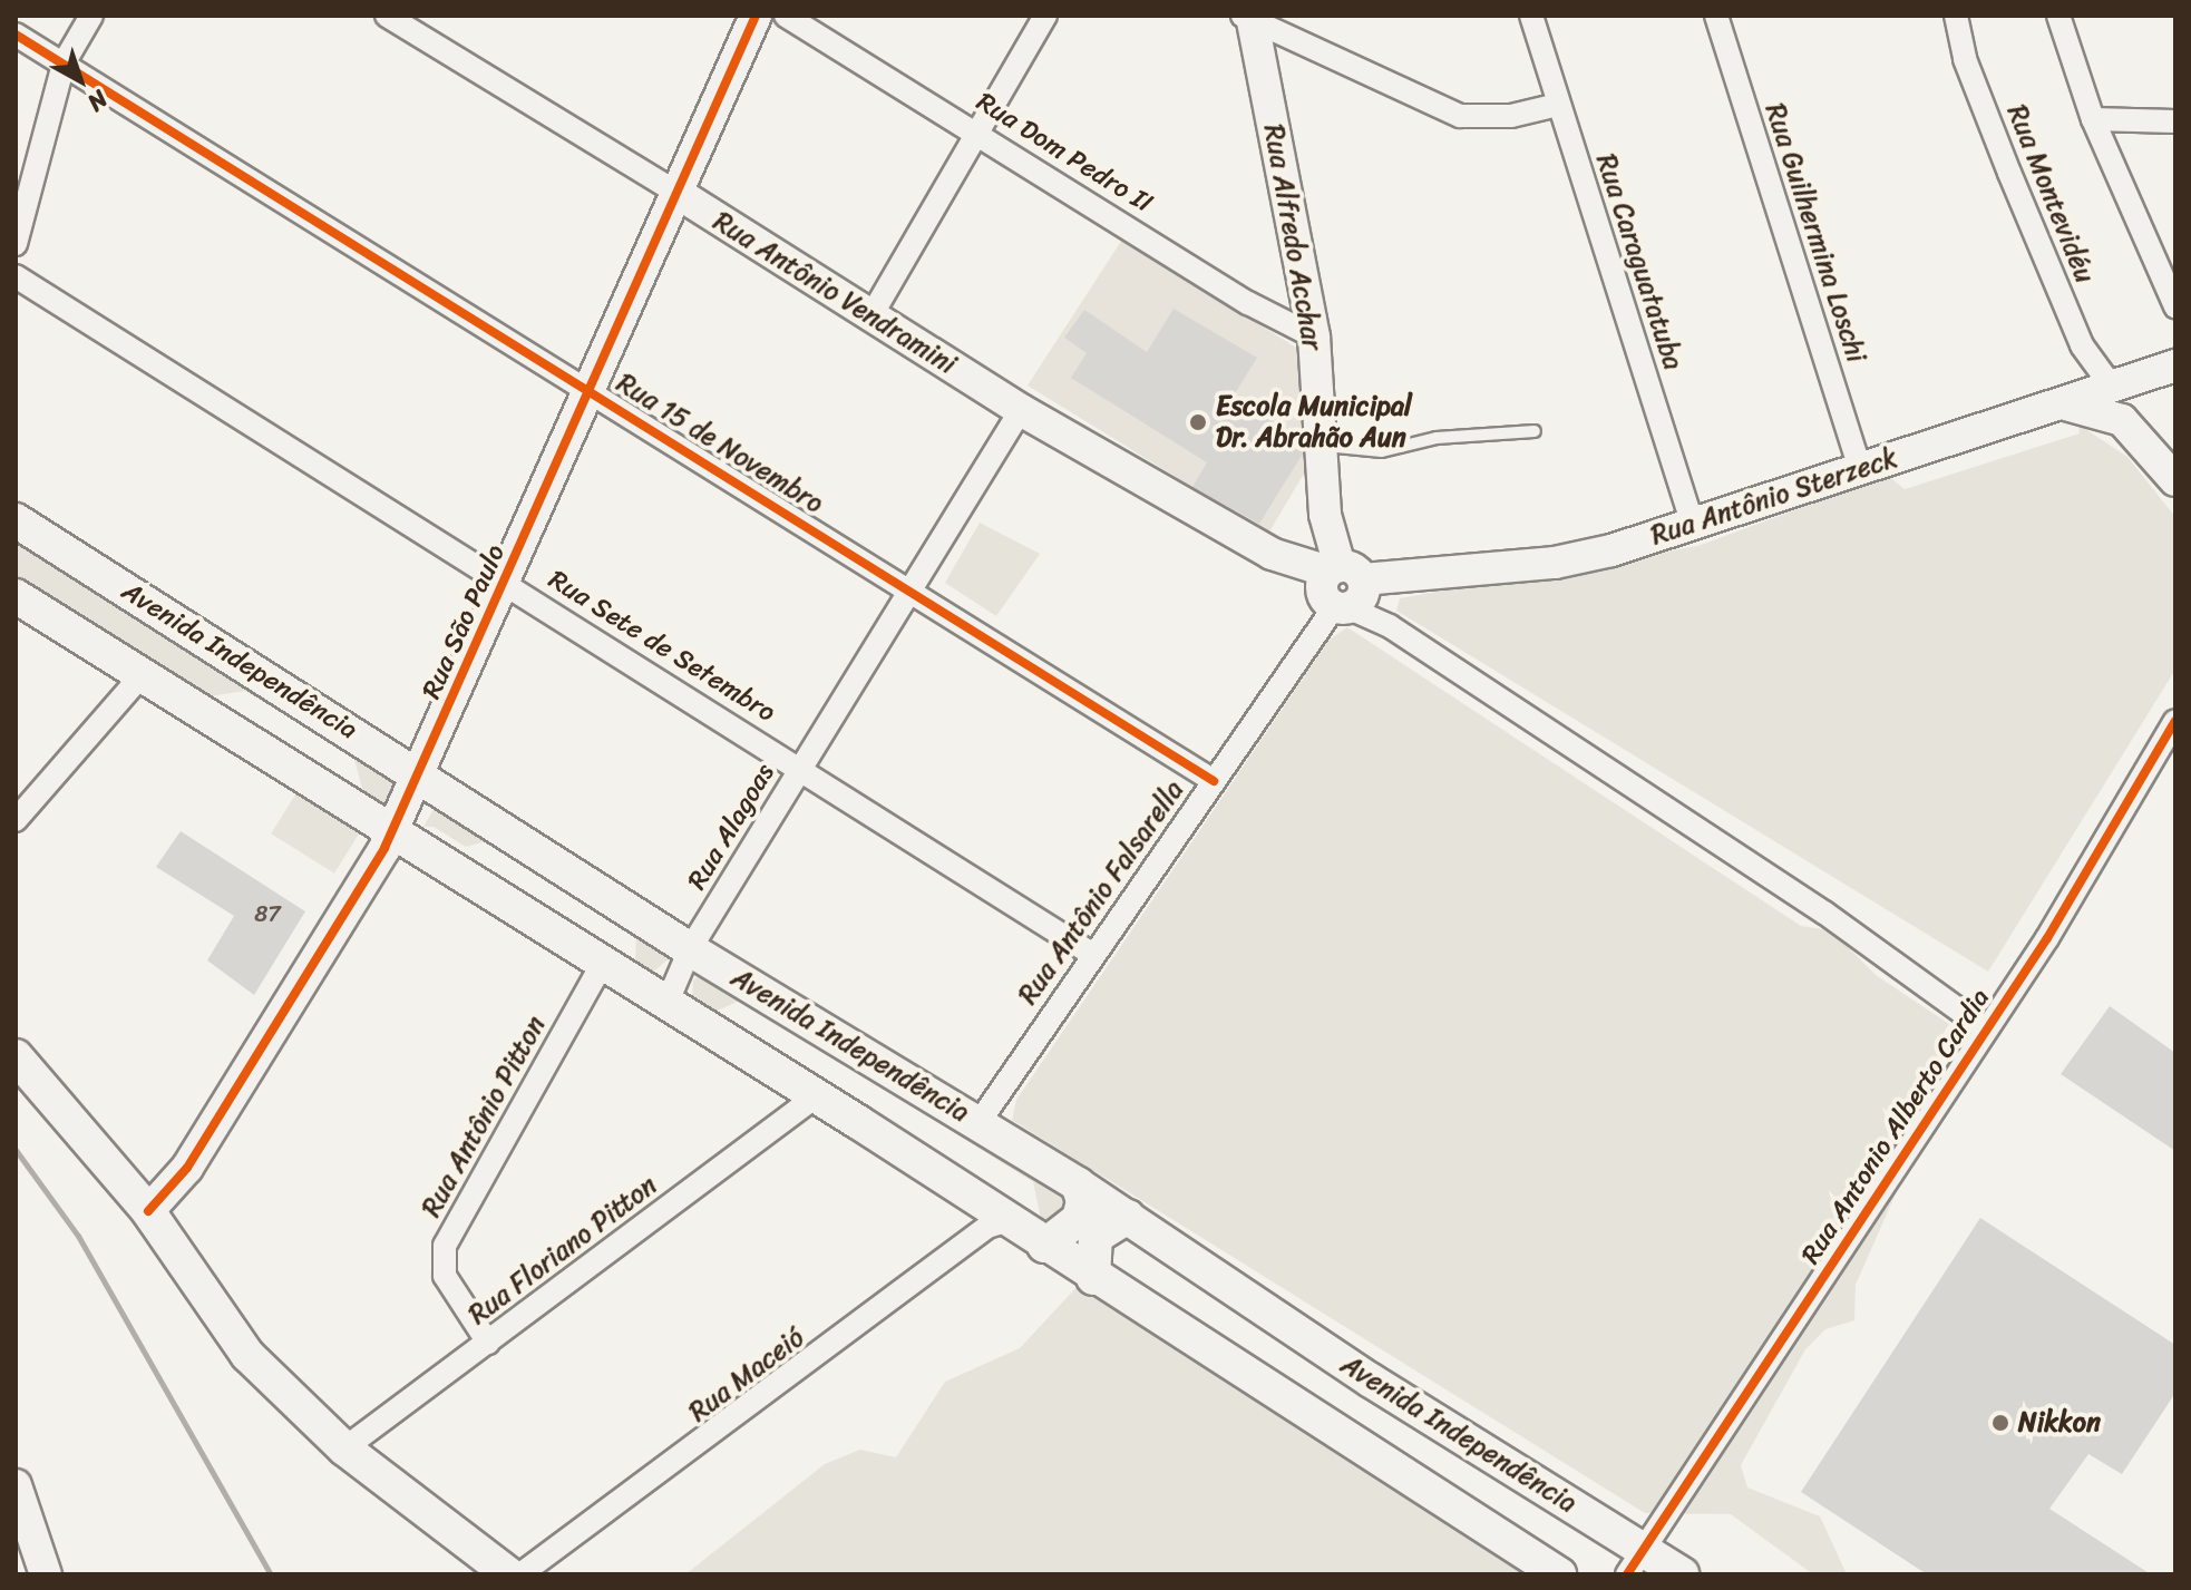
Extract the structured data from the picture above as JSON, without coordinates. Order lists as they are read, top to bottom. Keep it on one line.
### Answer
{"streets":{"main road":["Avenida Independência"],"street":["Rua Dom Pedro II","Rua Montevidéu","Rua Guilhermina Loschi","Rua Alfredo Acchar","Rua Caraguatatuba","Rua Antônio Vendramini","Rua 15 de Novembro","Rua Antônio Sterzeck","Rua São Paulo","Rua Sete de Setembro","Rua Alagoas","Rua Antônio Falsarella","Rua Antônio Pitton","Rua Antonio Alberto Cardia","Rua Floriano Pitton","Rua Maceió"]},"crossings":[["Rua Dom Pedro II","Rua Alfredo Acchar"],["Rua Montevidéu","Rua Antônio Sterzeck"],["Rua Guilhermina Loschi","Rua Antônio Sterzeck"],["Rua Alfredo Acchar","Rua Antônio Vendramini"],["Rua Alfredo Acchar","Rua Antônio Sterzeck"],["Rua Alfredo Acchar","Rua Antônio Falsarella"],["Rua Caraguatatuba","Rua Antônio Sterzeck"],["Rua Antônio Vendramini","Rua Antônio Sterzeck"],["Rua Antônio Vendramini","Rua São Paulo"],["Rua Antônio Vendramini","Rua Alagoas"],["Rua Antônio Vendramini","Rua Antônio Falsarella"],["Rua 15 de Novembro","Rua São Paulo"],["Rua 15 de Novembro","Rua Alagoas"],["Rua 15 de Novembro","Rua Antônio Falsarella"],["Rua Antônio Sterzeck","Rua Antônio Falsarella"],["Rua São Paulo","Rua Sete de Setembro"],["Rua São Paulo","Avenida Independência"],["Rua Sete de Setembro","Rua Alagoas"],["Rua Sete de Setembro","Rua Antônio Falsarella"],["Avenida Independência","Rua Alagoas"],["Avenida Independência","Rua Antônio Falsarella"],["Avenida Independência","Rua Antonio Alberto Cardia"],["Rua Antônio Pitton","Rua Floriano Pitton"]],"places":["Escola Municipal Dr. Abrahão Aun","Nikkon"],"house_numbers":["87"],"north":"bottom right"}
